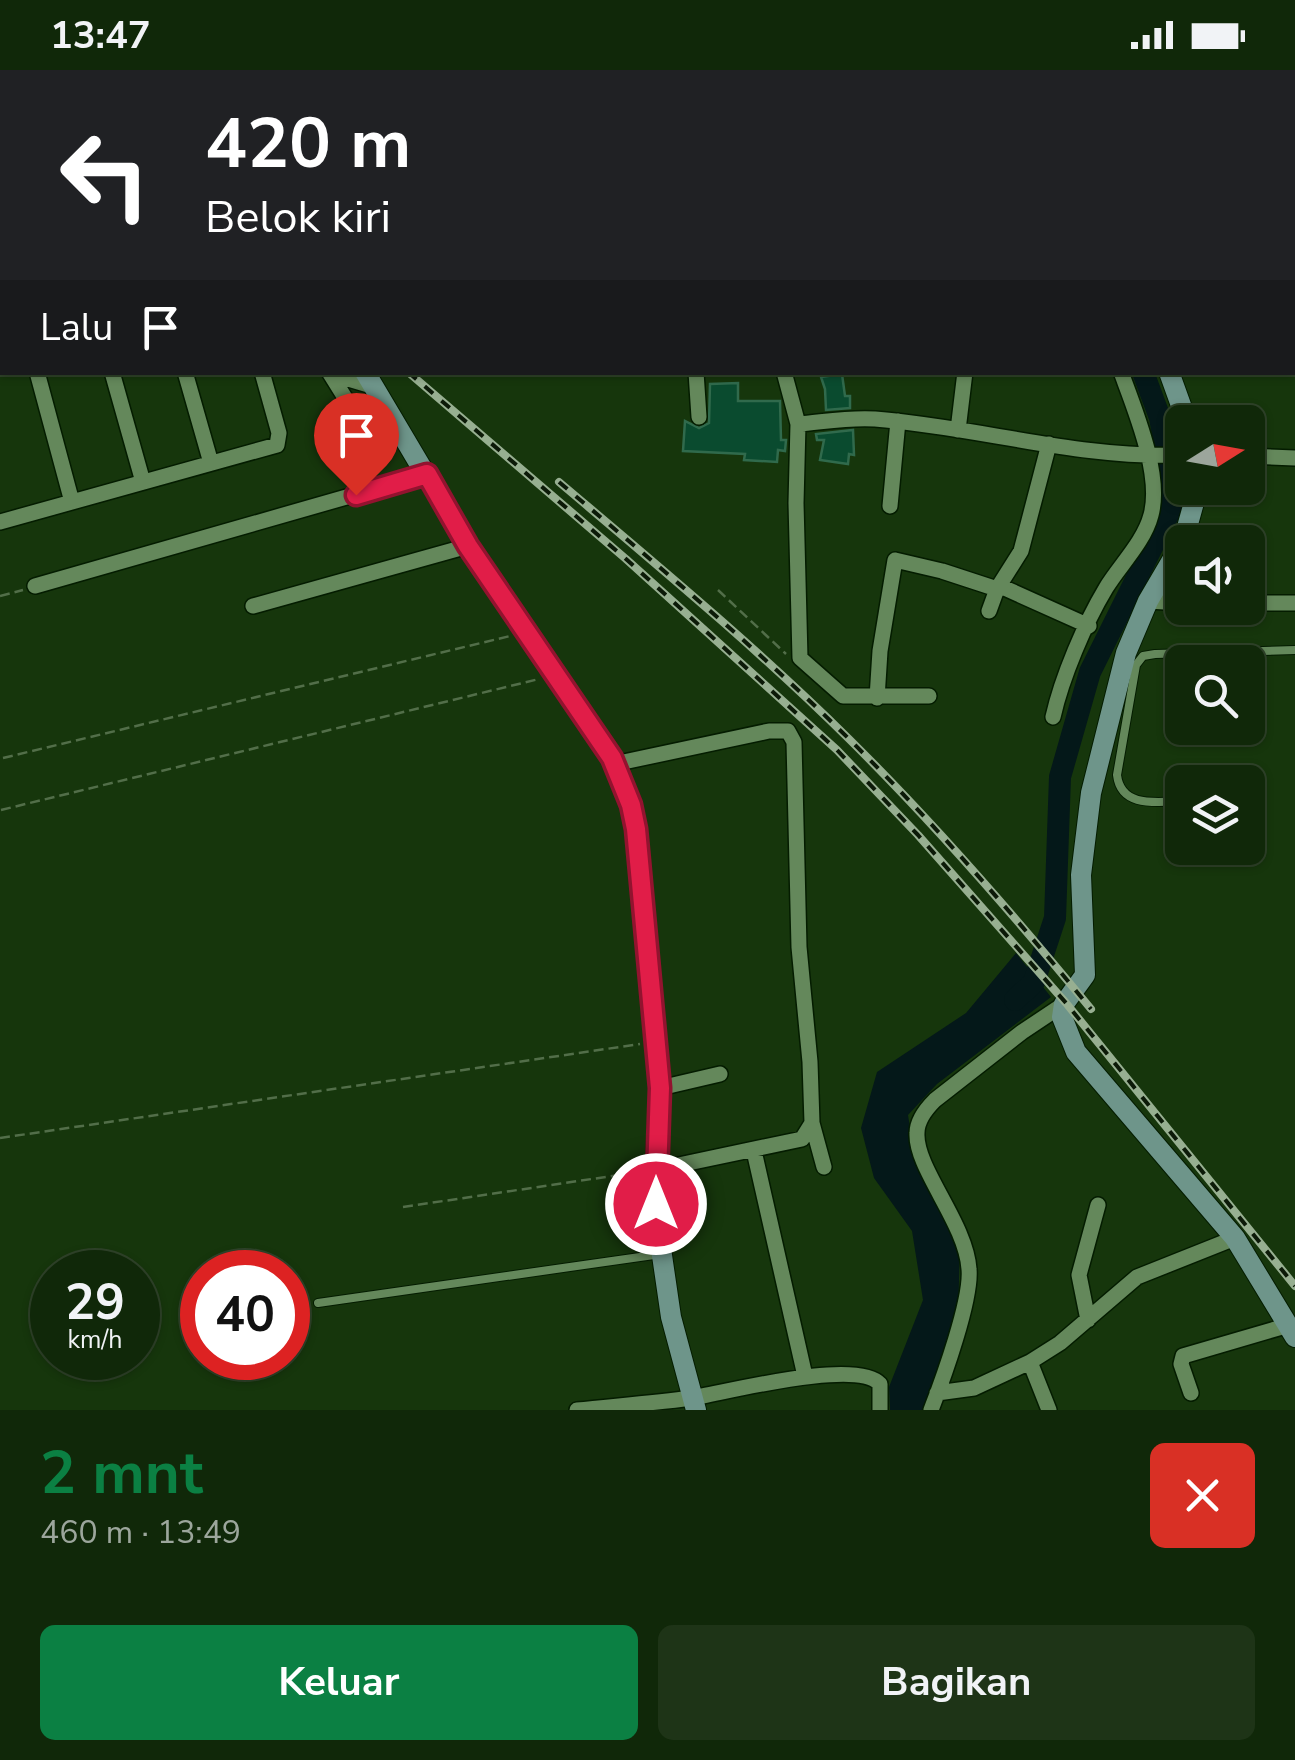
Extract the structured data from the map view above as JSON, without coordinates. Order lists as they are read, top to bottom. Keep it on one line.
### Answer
{"north":"right","page":{"status":"13:47","turn":["420 m","Belok kiri"],"then":"Lalu","speed":"29 km/h","limit":"40","heading":["2 mnt","460 m · 13:49"],"buttons":["Keluar","Bagikan"]}}
